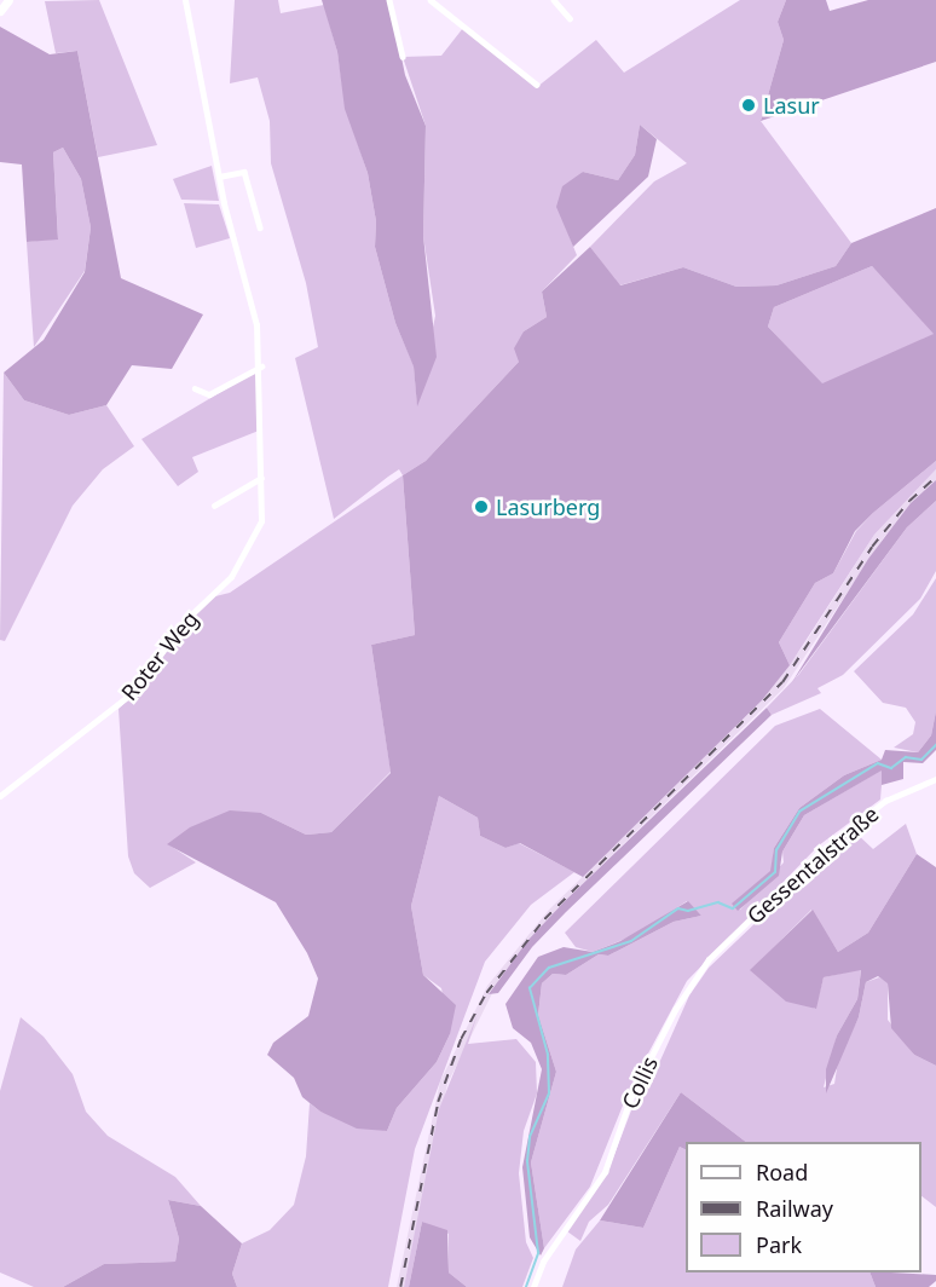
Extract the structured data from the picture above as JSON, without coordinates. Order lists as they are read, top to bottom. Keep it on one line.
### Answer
{"streets":{"street":["Roter Weg","Gessentalstraße","Collis"]},"crossings":[["Gessentalstraße","Collis"]],"places":["Lasur","Lasurberg"],"legend":["Road","Railway","Park"]}
